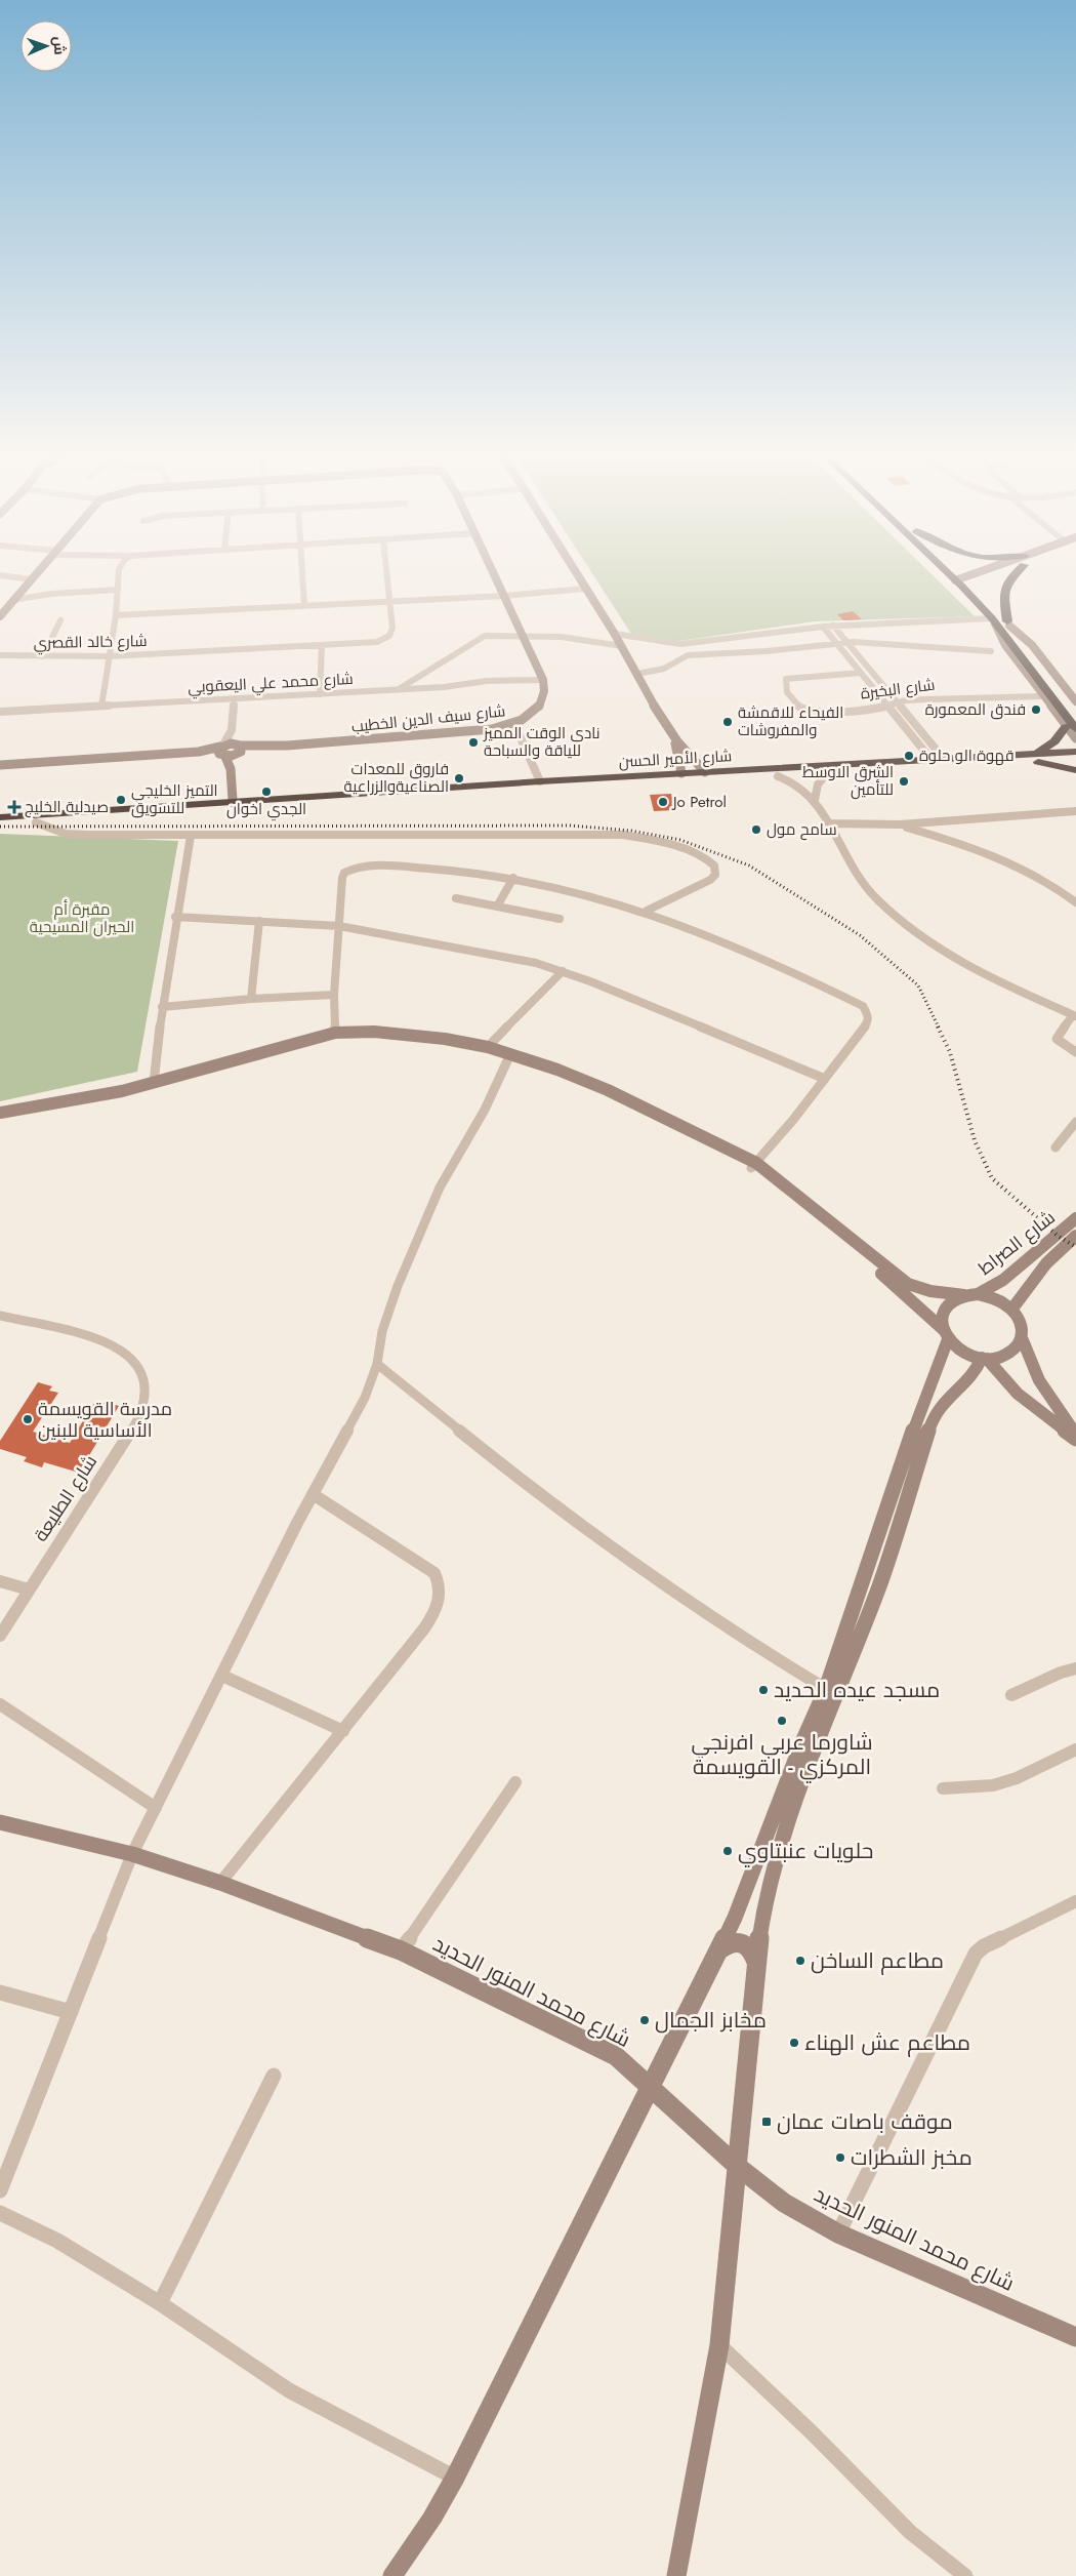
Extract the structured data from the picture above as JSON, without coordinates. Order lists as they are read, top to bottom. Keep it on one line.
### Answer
{"streets":{"highway":["شارع الأمير الحسن"],"street":["شارع خالد القصري","شارع محمد علي اليعقوبي","شارع البخيرة","شارع سيف الدين الخطيب","شارع الصراط","شارع الطليعة","شارع محمد المنور الحديد"]},"crossings":[["شارع محمد علي اليعقوبي","شارع سيف الدين الخطيب"]],"parks":["مقبرة أم الحيران المسيحية"],"places":{"other":["فندق المعمورة","الفيحاء للاقمشة والمفروشات","نادي الوقت المميز للياقة والسباحة","قهوة الو حلوة","فاروق للمعدات الصناعيةوالزراعية","الشرق الاوسط للتأمين","الجدي اخوان","التميز الخليجي للتسويق","Jo Petrol","سامح مول","مدرسة القويسمة الأساسية للبنين","مسجد عيده الحديد","شاورما عربي افرنجي المركزي - القويسمة","حلويات عنبتاوي","مطاعم الساخن","مخابز الجمال","مطاعم عش الهناء","مخبز الشطرات"],"health":["صيدلية الخليج"],"transit":["موقف باصات عمان"]},"north":"right"}
